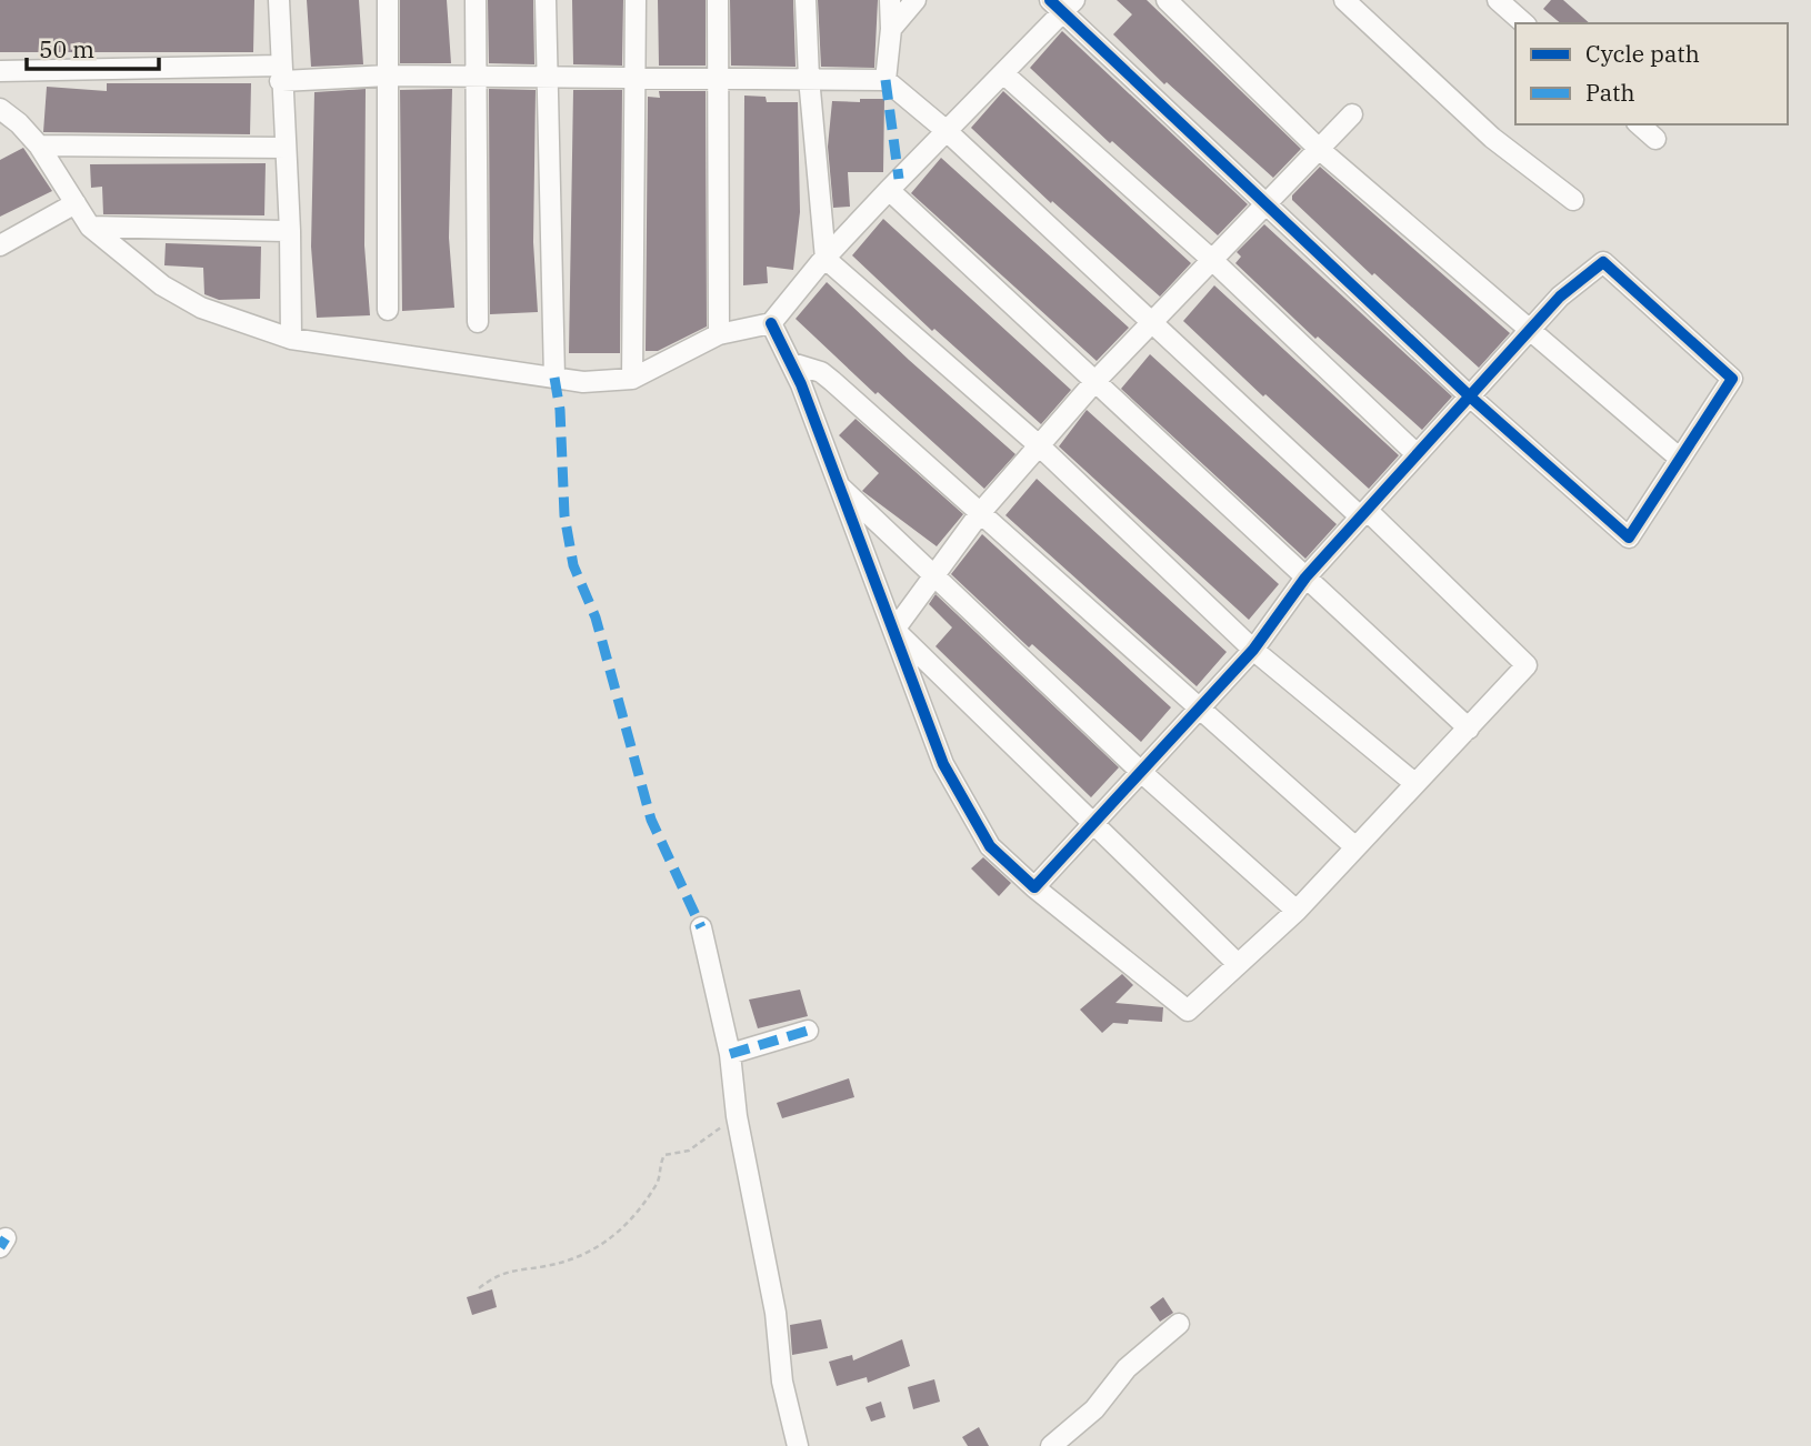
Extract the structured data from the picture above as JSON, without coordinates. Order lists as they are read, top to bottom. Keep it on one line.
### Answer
{"legend":["Cycle path","Path"],"scale_bar":"50 m"}
